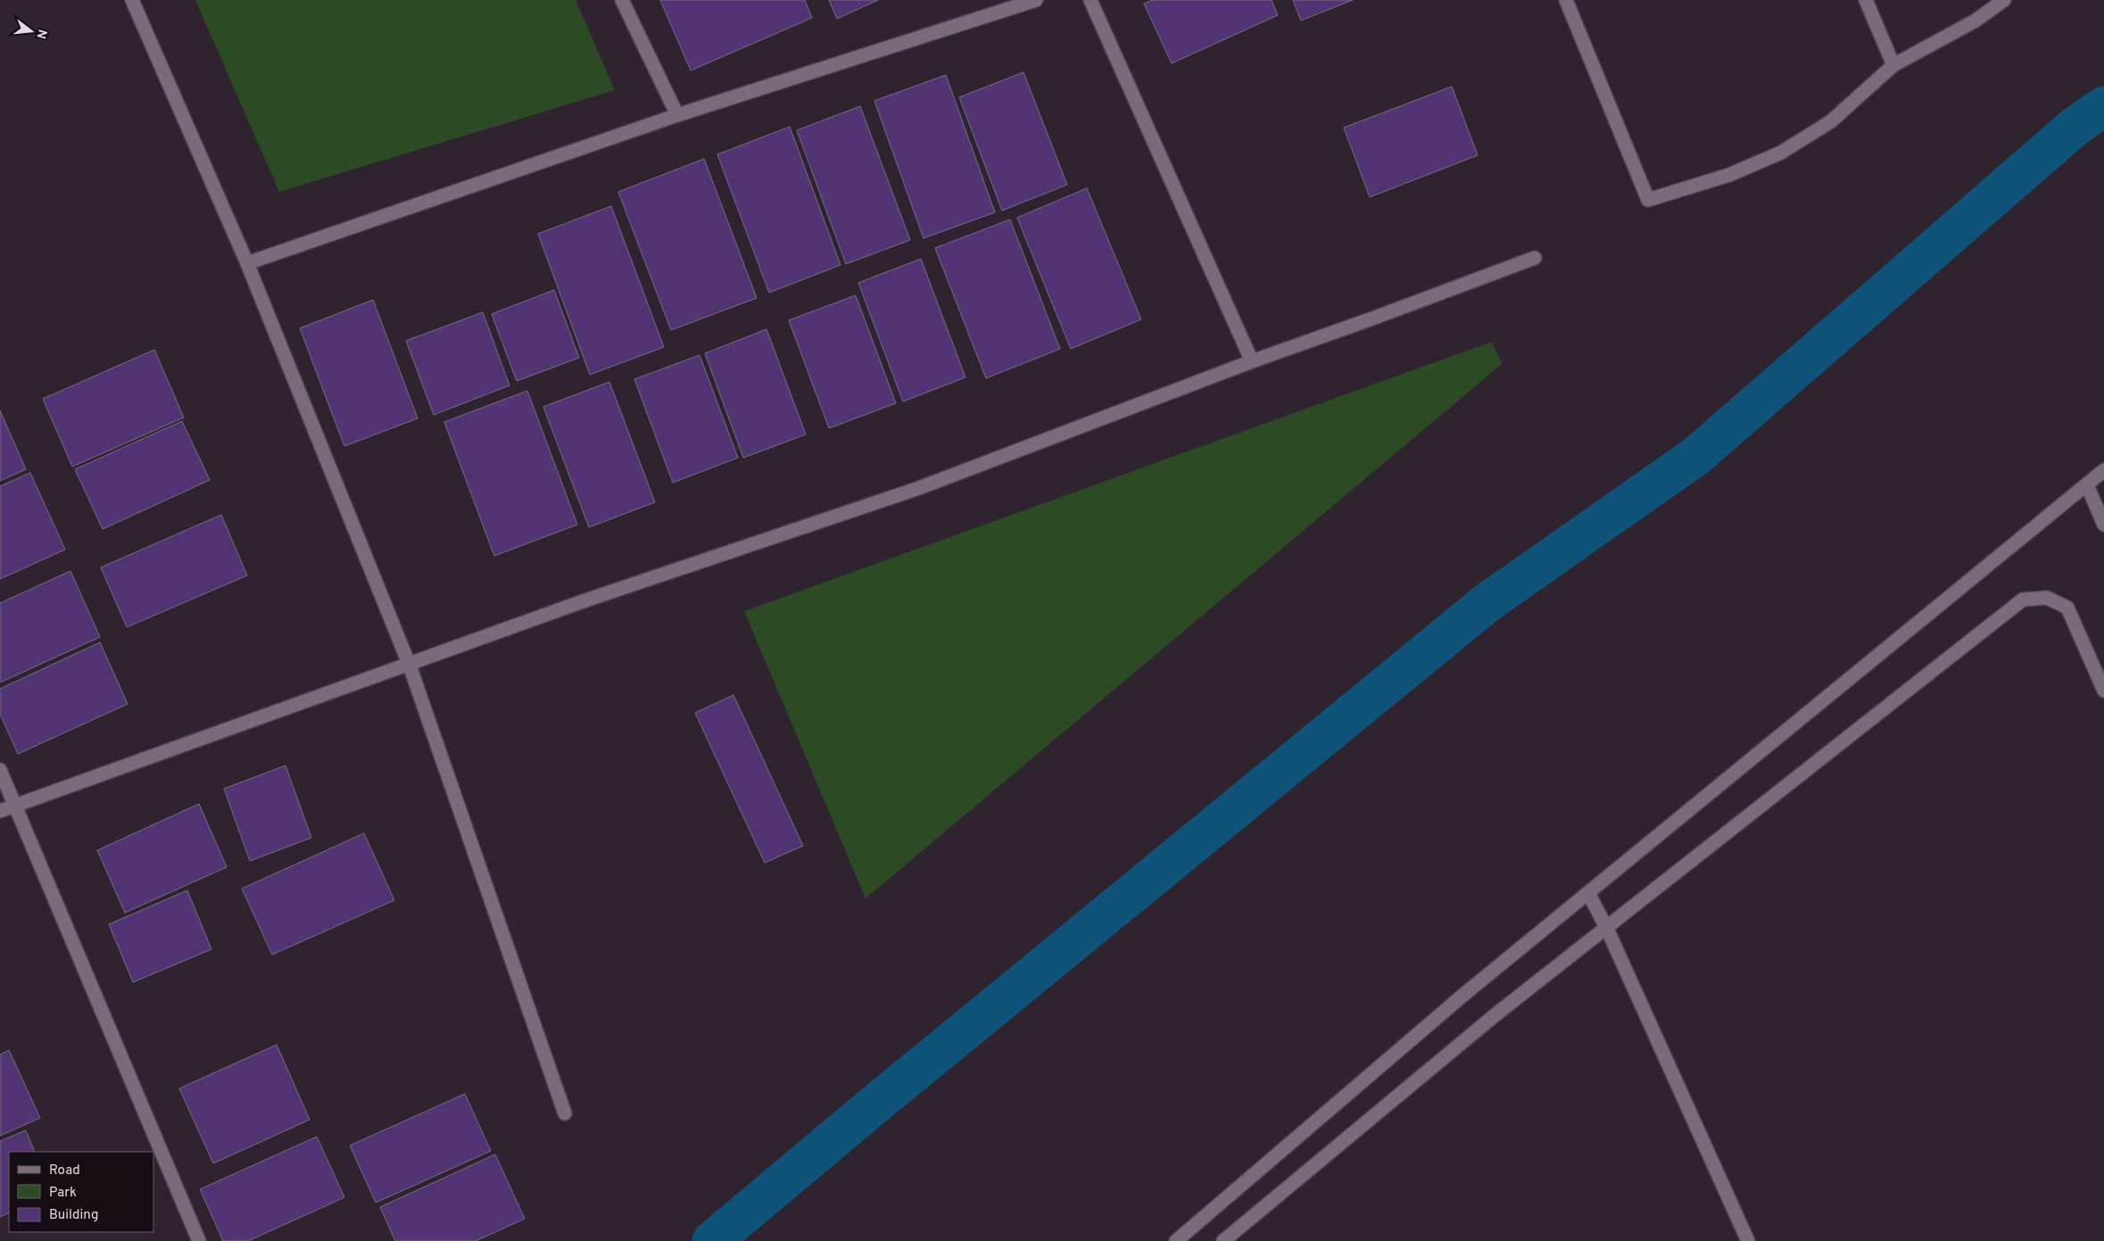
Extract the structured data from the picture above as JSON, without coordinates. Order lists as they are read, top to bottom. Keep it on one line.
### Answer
{"legend":["Road","Park","Building"],"north":"right"}
